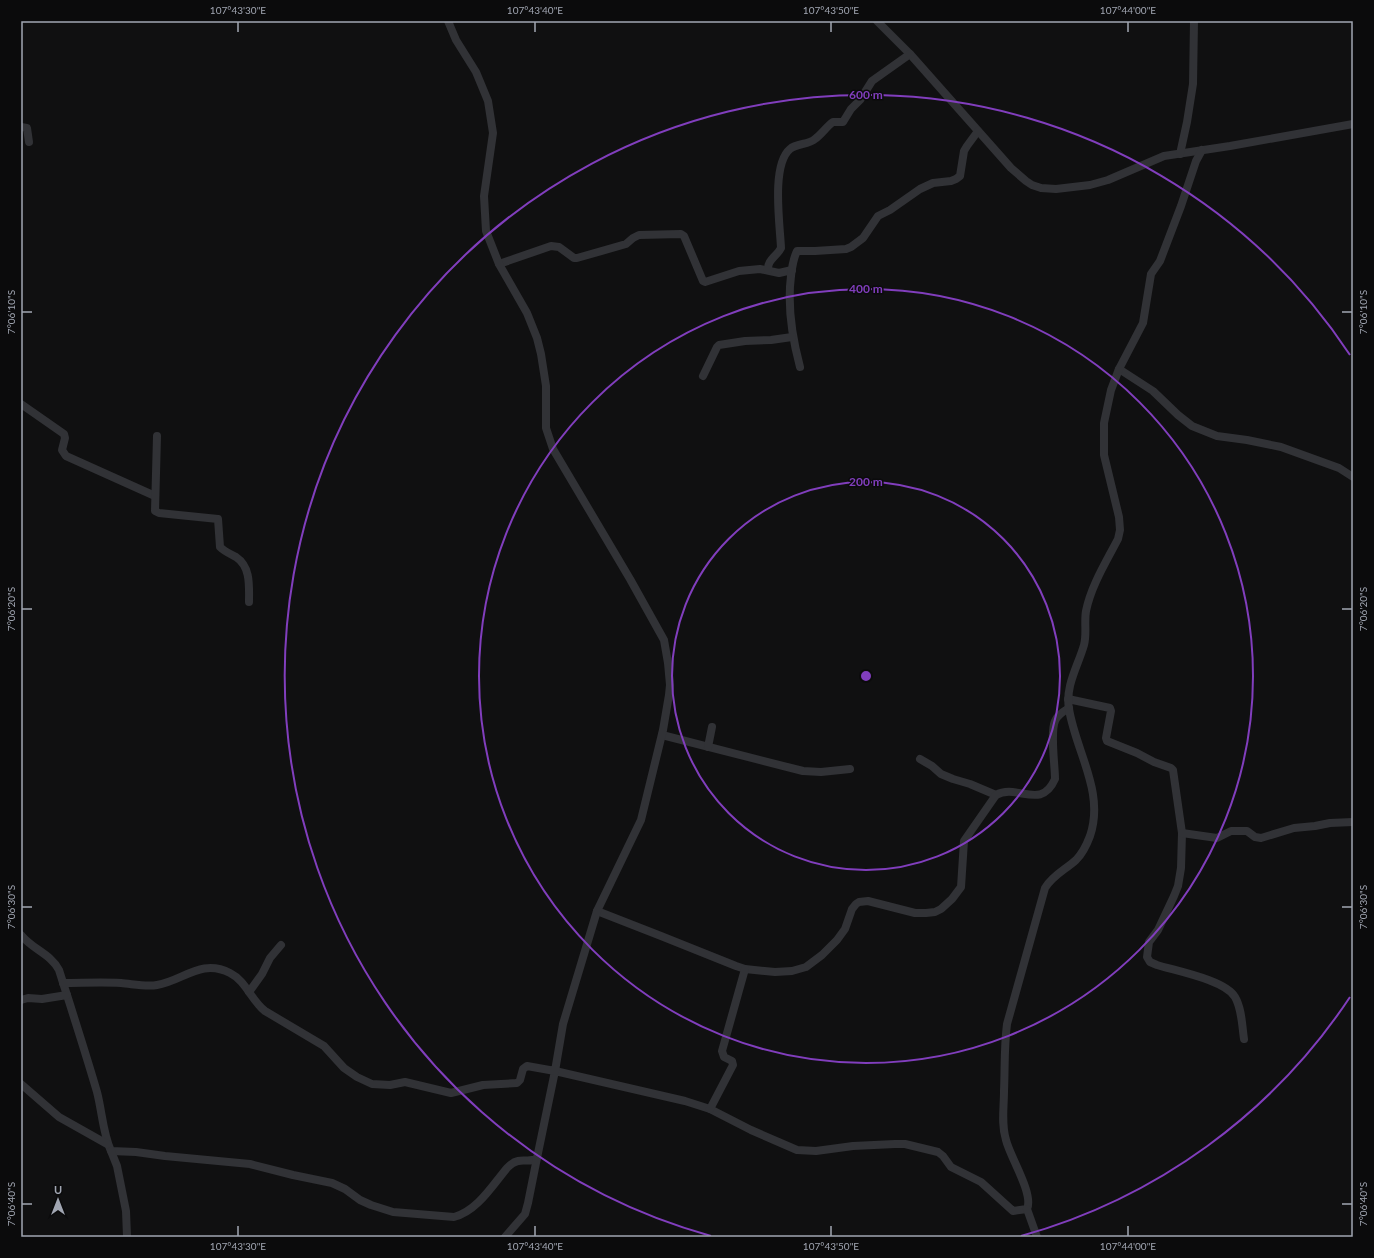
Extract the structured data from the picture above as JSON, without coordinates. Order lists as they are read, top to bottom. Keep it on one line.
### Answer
{"north":"top","coordinates":["107°43'30\"E","107°43'40\"E","107°43'50\"E","107°44'00\"E","7°06'10\"S","7°06'20\"S","7°06'30\"S","7°06'40\"S"],"rings":["600 m","400 m","200 m"]}
